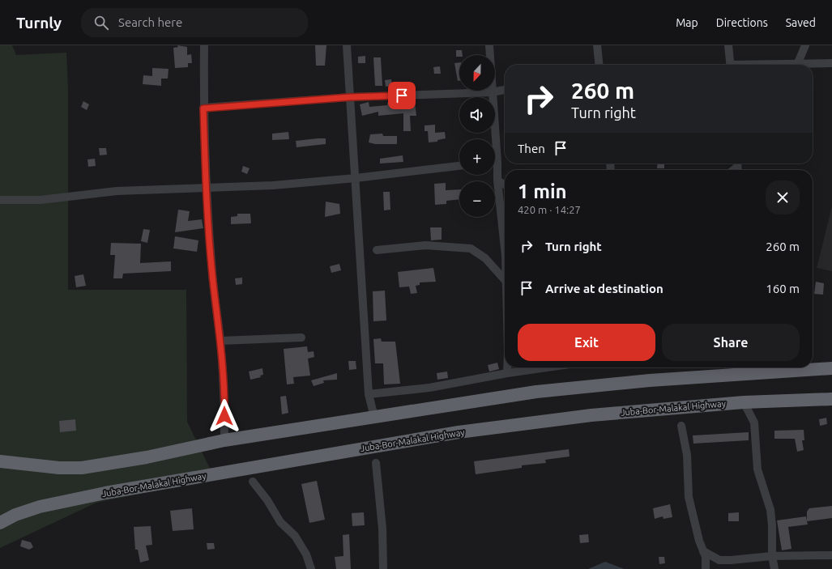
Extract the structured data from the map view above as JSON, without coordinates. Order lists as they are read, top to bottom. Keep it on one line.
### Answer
{"streets":{"highway":["Juba-Bor-Malakal Highway"]},"north":"bottom","page":{"header":"Turnly","search":"Search here","nav":["Map","Directions","Saved"],"map_buttons":["+","−"],"turn":["260 m","Turn right"],"then":"Then","heading":["1 min","420 m · 14:27"],"list":[{"name":"Turn right","value":"260 m"},{"name":"Arrive at destination","value":"160 m"}],"buttons":["Exit","Share"]}}
